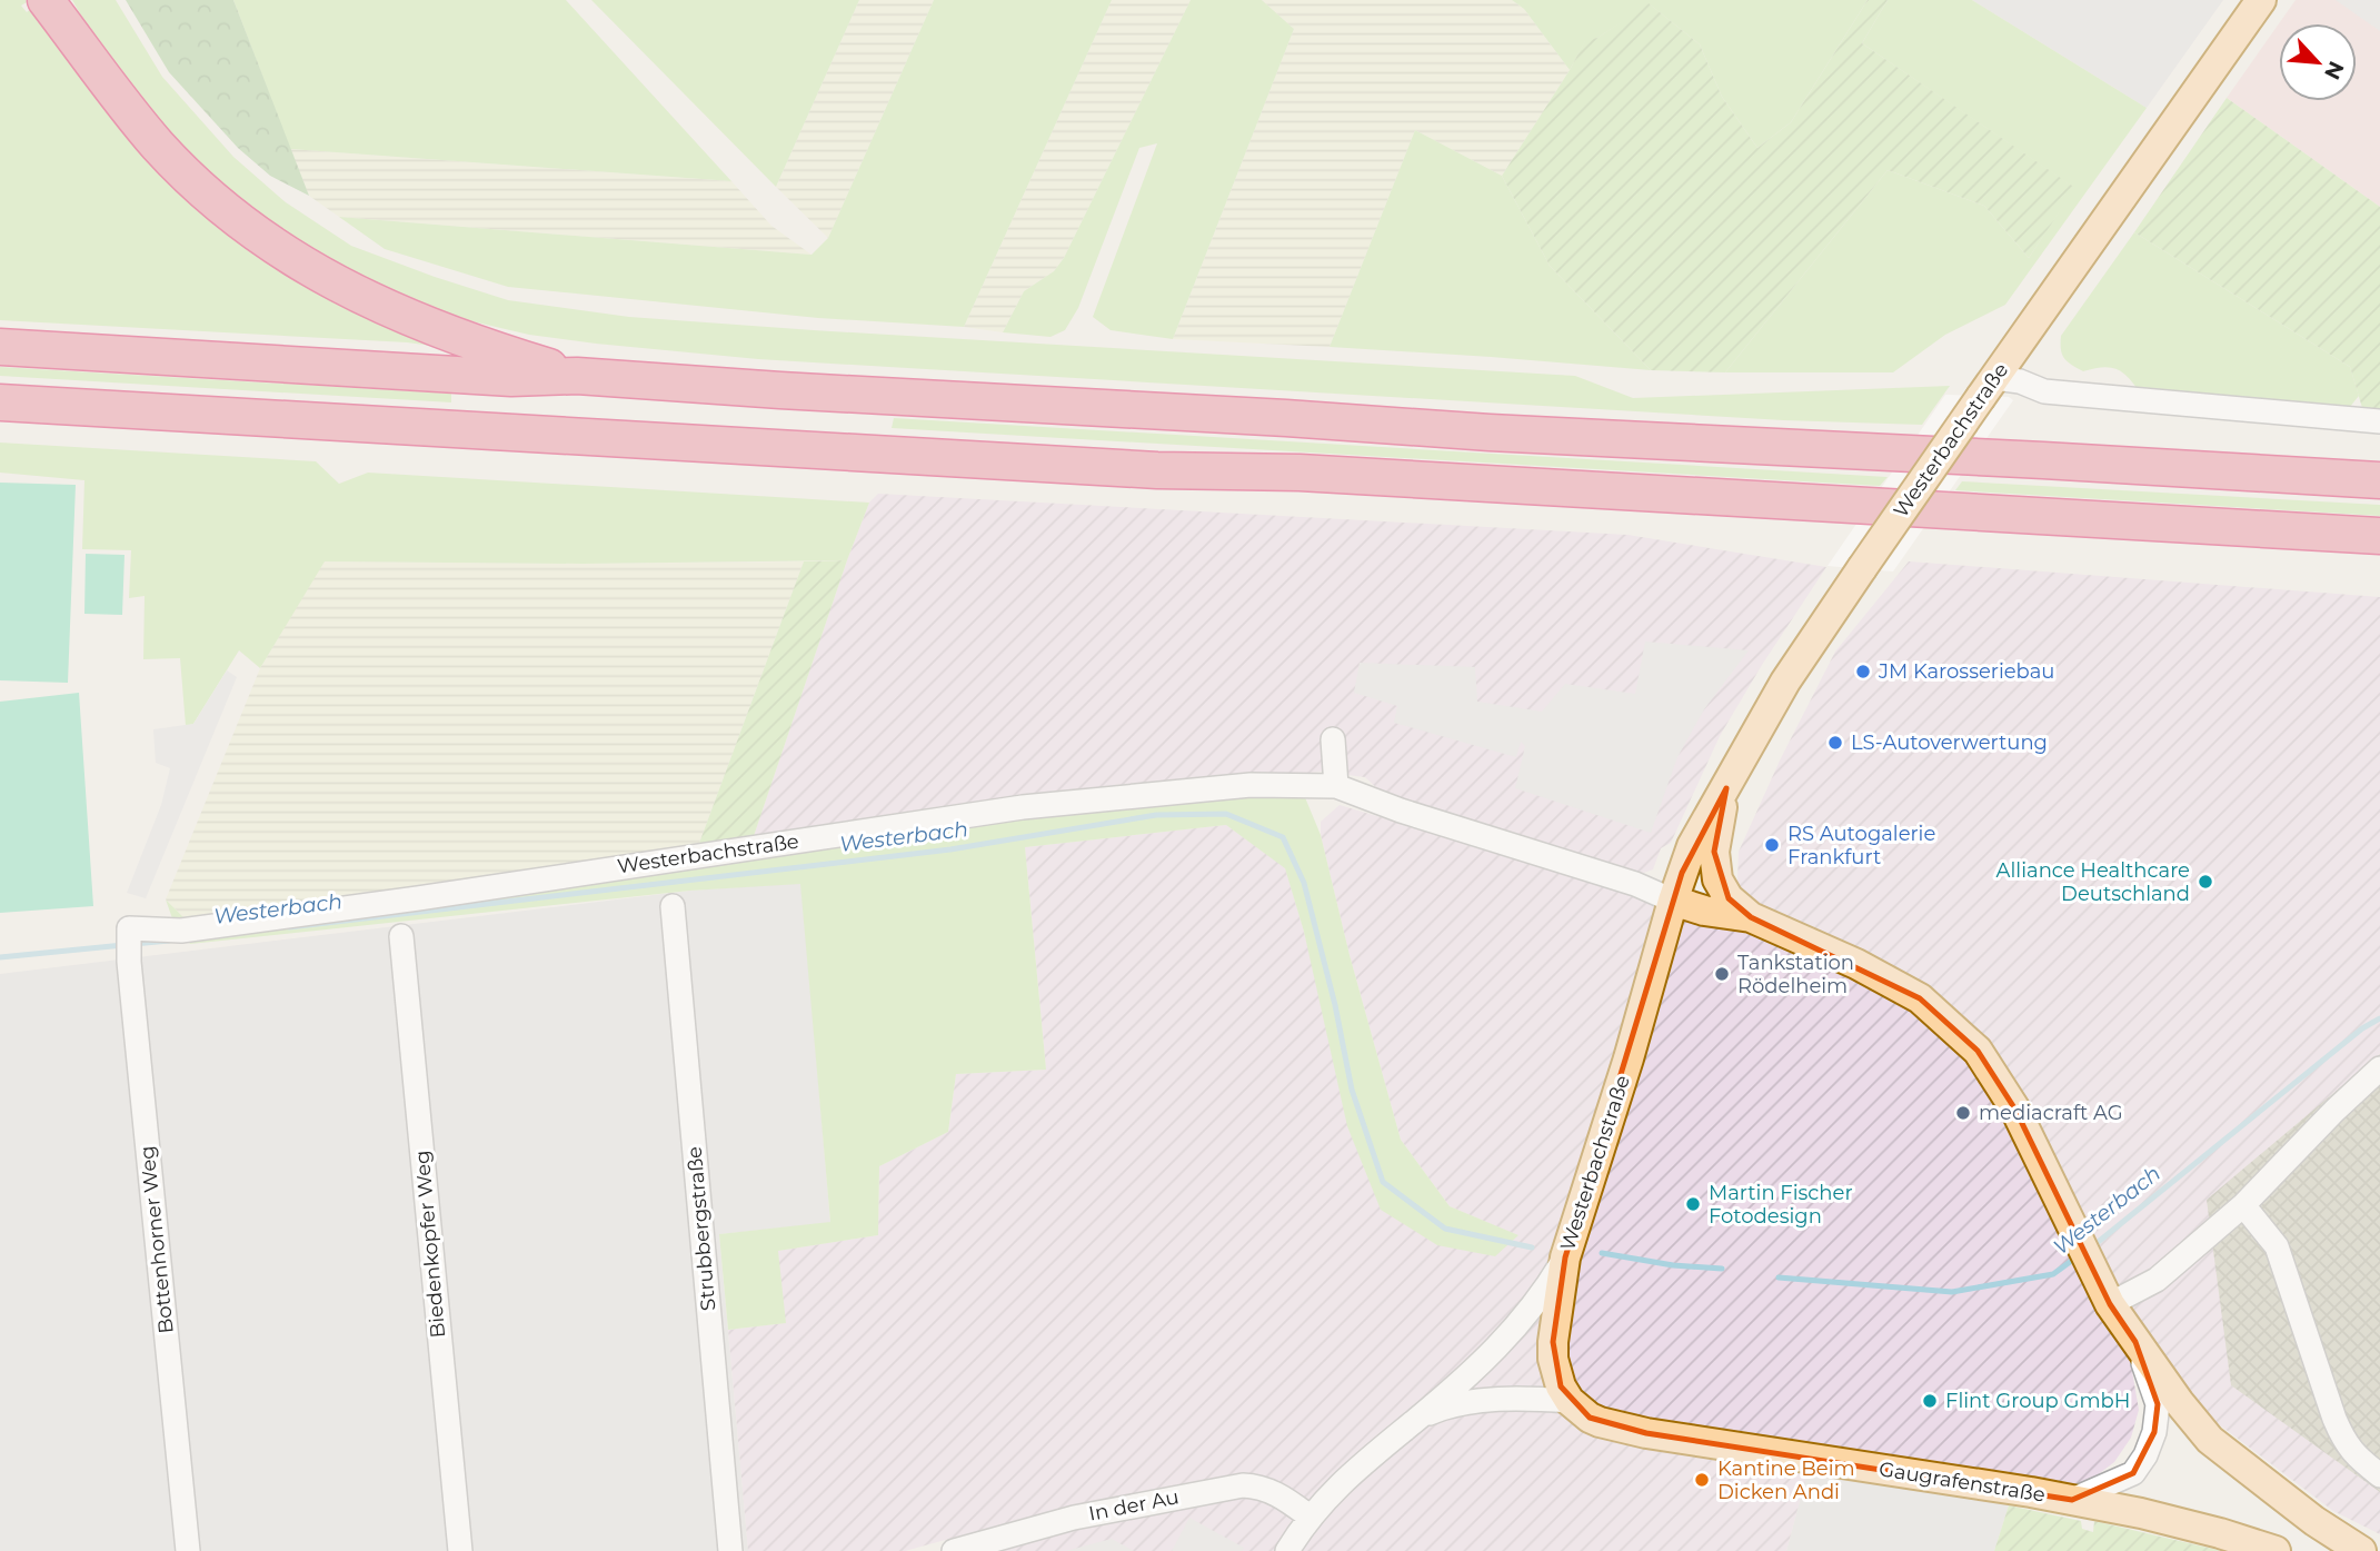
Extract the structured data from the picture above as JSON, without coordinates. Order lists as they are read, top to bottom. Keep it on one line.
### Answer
{"streets":{"main road":["Westerbachstraße","Gaugrafenstraße"],"street":["Strubbergstraße","Bottenhorner Weg","Biedenkopfer Weg","In der Au"]},"crossings":[["Westerbachstraße","Bottenhorner Weg"],["Westerbachstraße","Gaugrafenstraße"],["Westerbachstraße","In der Au"]],"water":["Westerbach"],"places":["JM Karosseriebau","LS-Autoverwertung","RS Autogalerie Frankfurt","Alliance Healthcare Deutschland","Tankstation Rödelheim","mediacraft AG","Martin Fischer Fotodesign","Flint Group GmbH","Kantine Beim Dicken Andi"],"north":"bottom right"}
